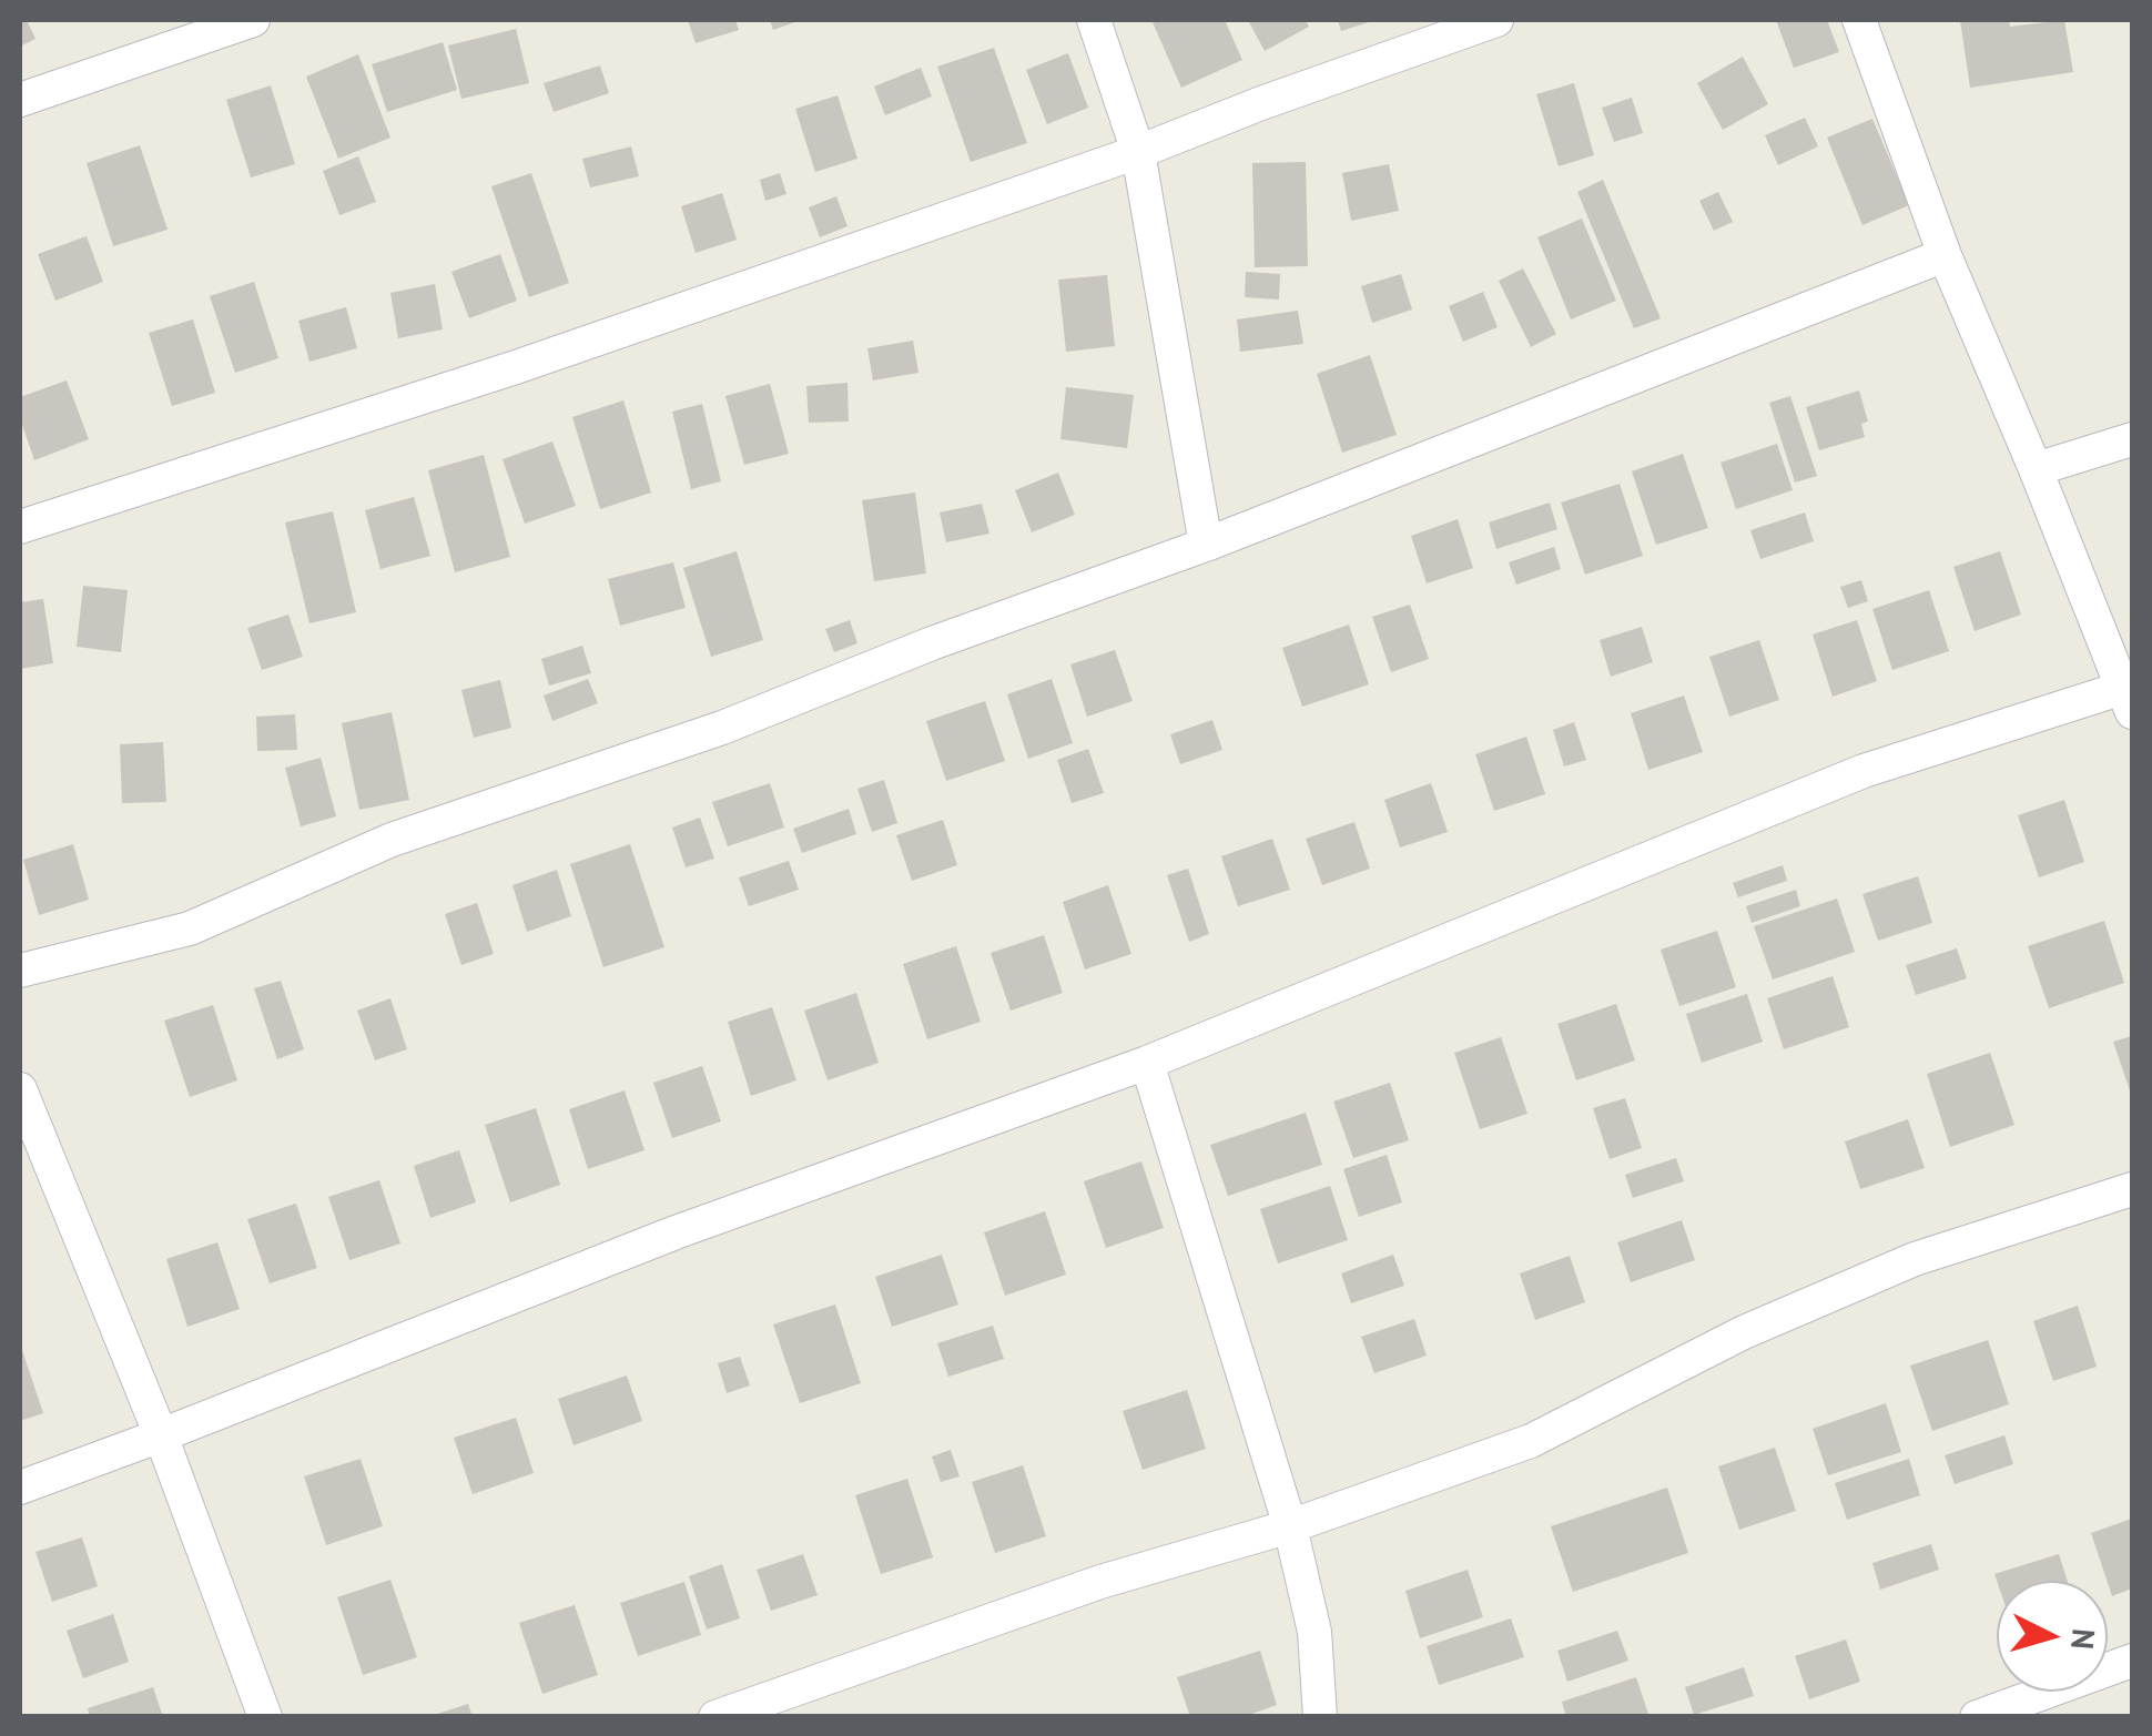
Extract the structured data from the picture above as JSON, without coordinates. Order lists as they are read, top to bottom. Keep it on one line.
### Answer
{"north":"right"}
